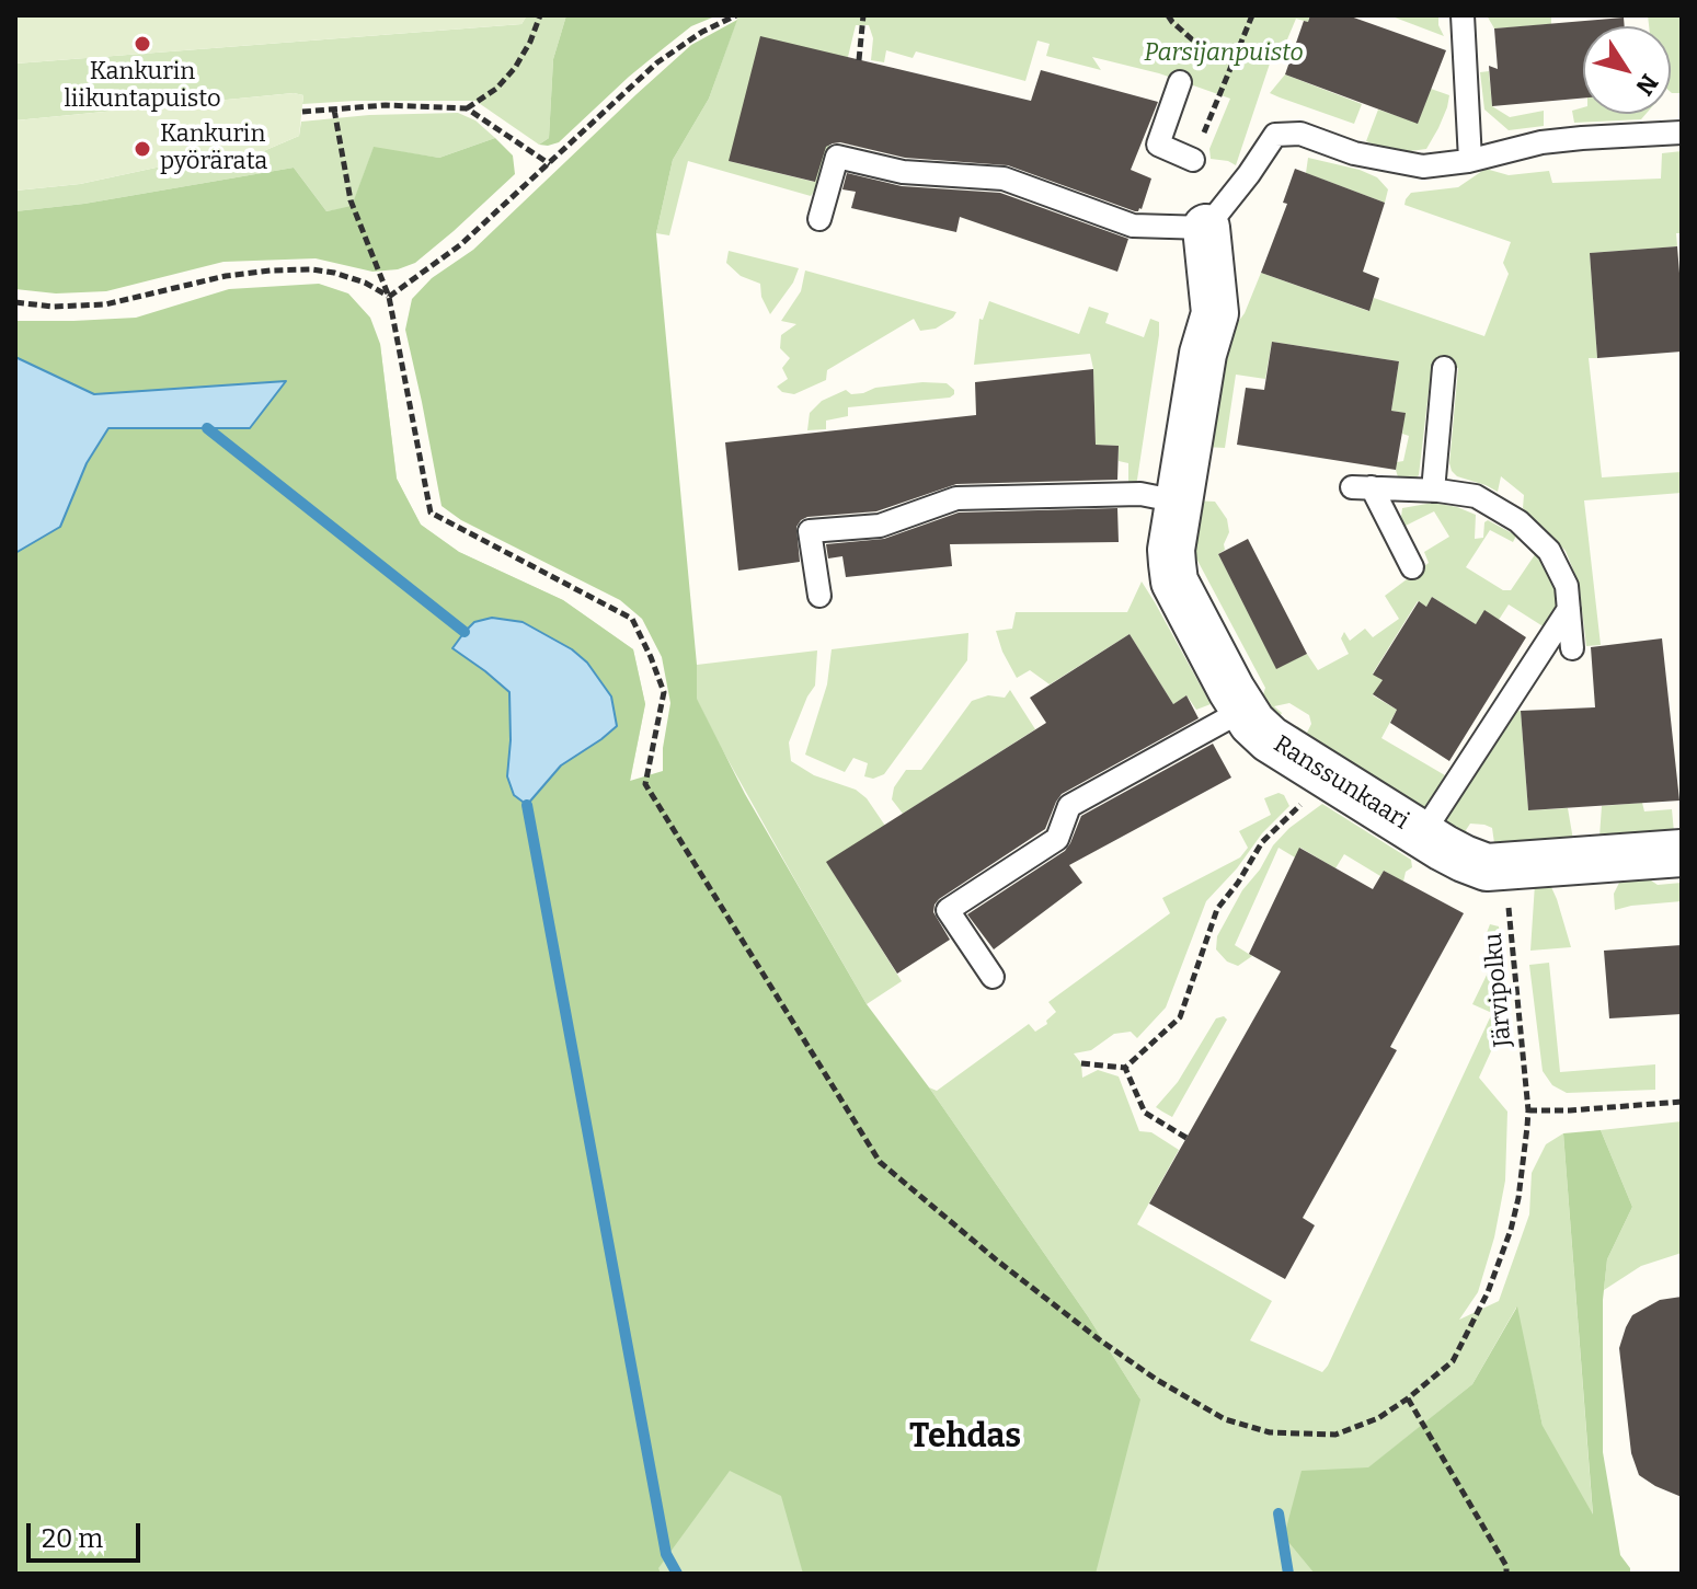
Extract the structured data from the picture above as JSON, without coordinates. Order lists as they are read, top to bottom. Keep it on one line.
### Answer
{"streets":{"street":["Ranssunkaari"],"path":["Järvipolku"]},"crossings":[["Ranssunkaari","Järvipolku"]],"districts":["Tehdas"],"parks":["Parsijanpuisto"],"places":["Kankurin liikuntapuisto","Kankurin pyörärata"],"scale_bar":"20 m","north":"bottom right"}
